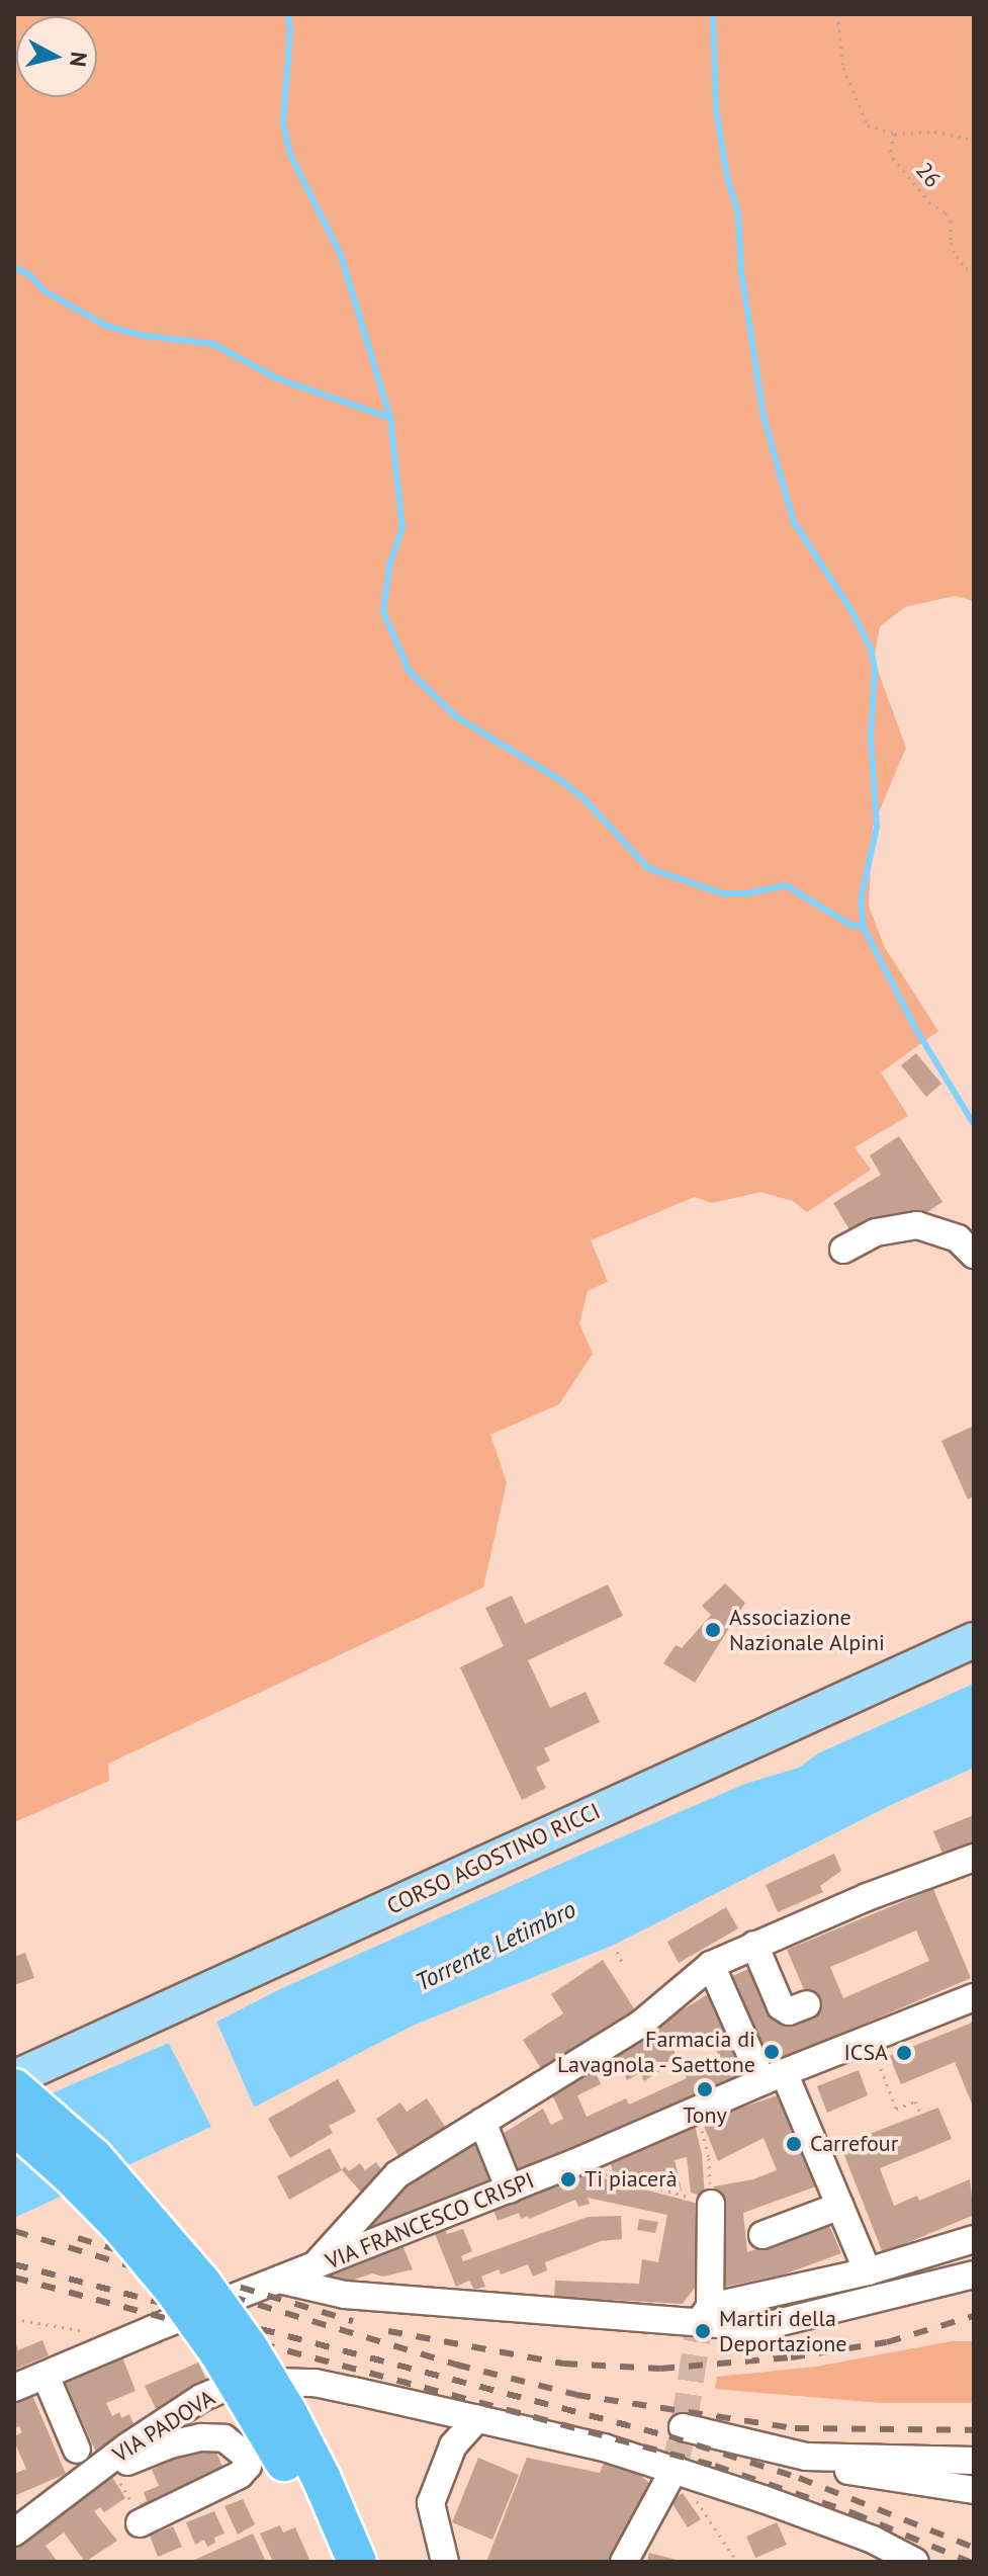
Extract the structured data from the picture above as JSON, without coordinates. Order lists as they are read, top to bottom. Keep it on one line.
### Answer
{"streets":{"main road":["CORSO AGOSTINO RICCI"],"street":["VIA FRANCESCO CRISPI","VIA PADOVA"],"path":["26"]},"water":["Torrente Letimbro"],"places":["Associazione Nazionale Alpini","Farmacia di Lavagnola - Saettone","ICSA","Tony","Carrefour","Ti piacerà","Martiri della Deportazione"],"north":"right"}
